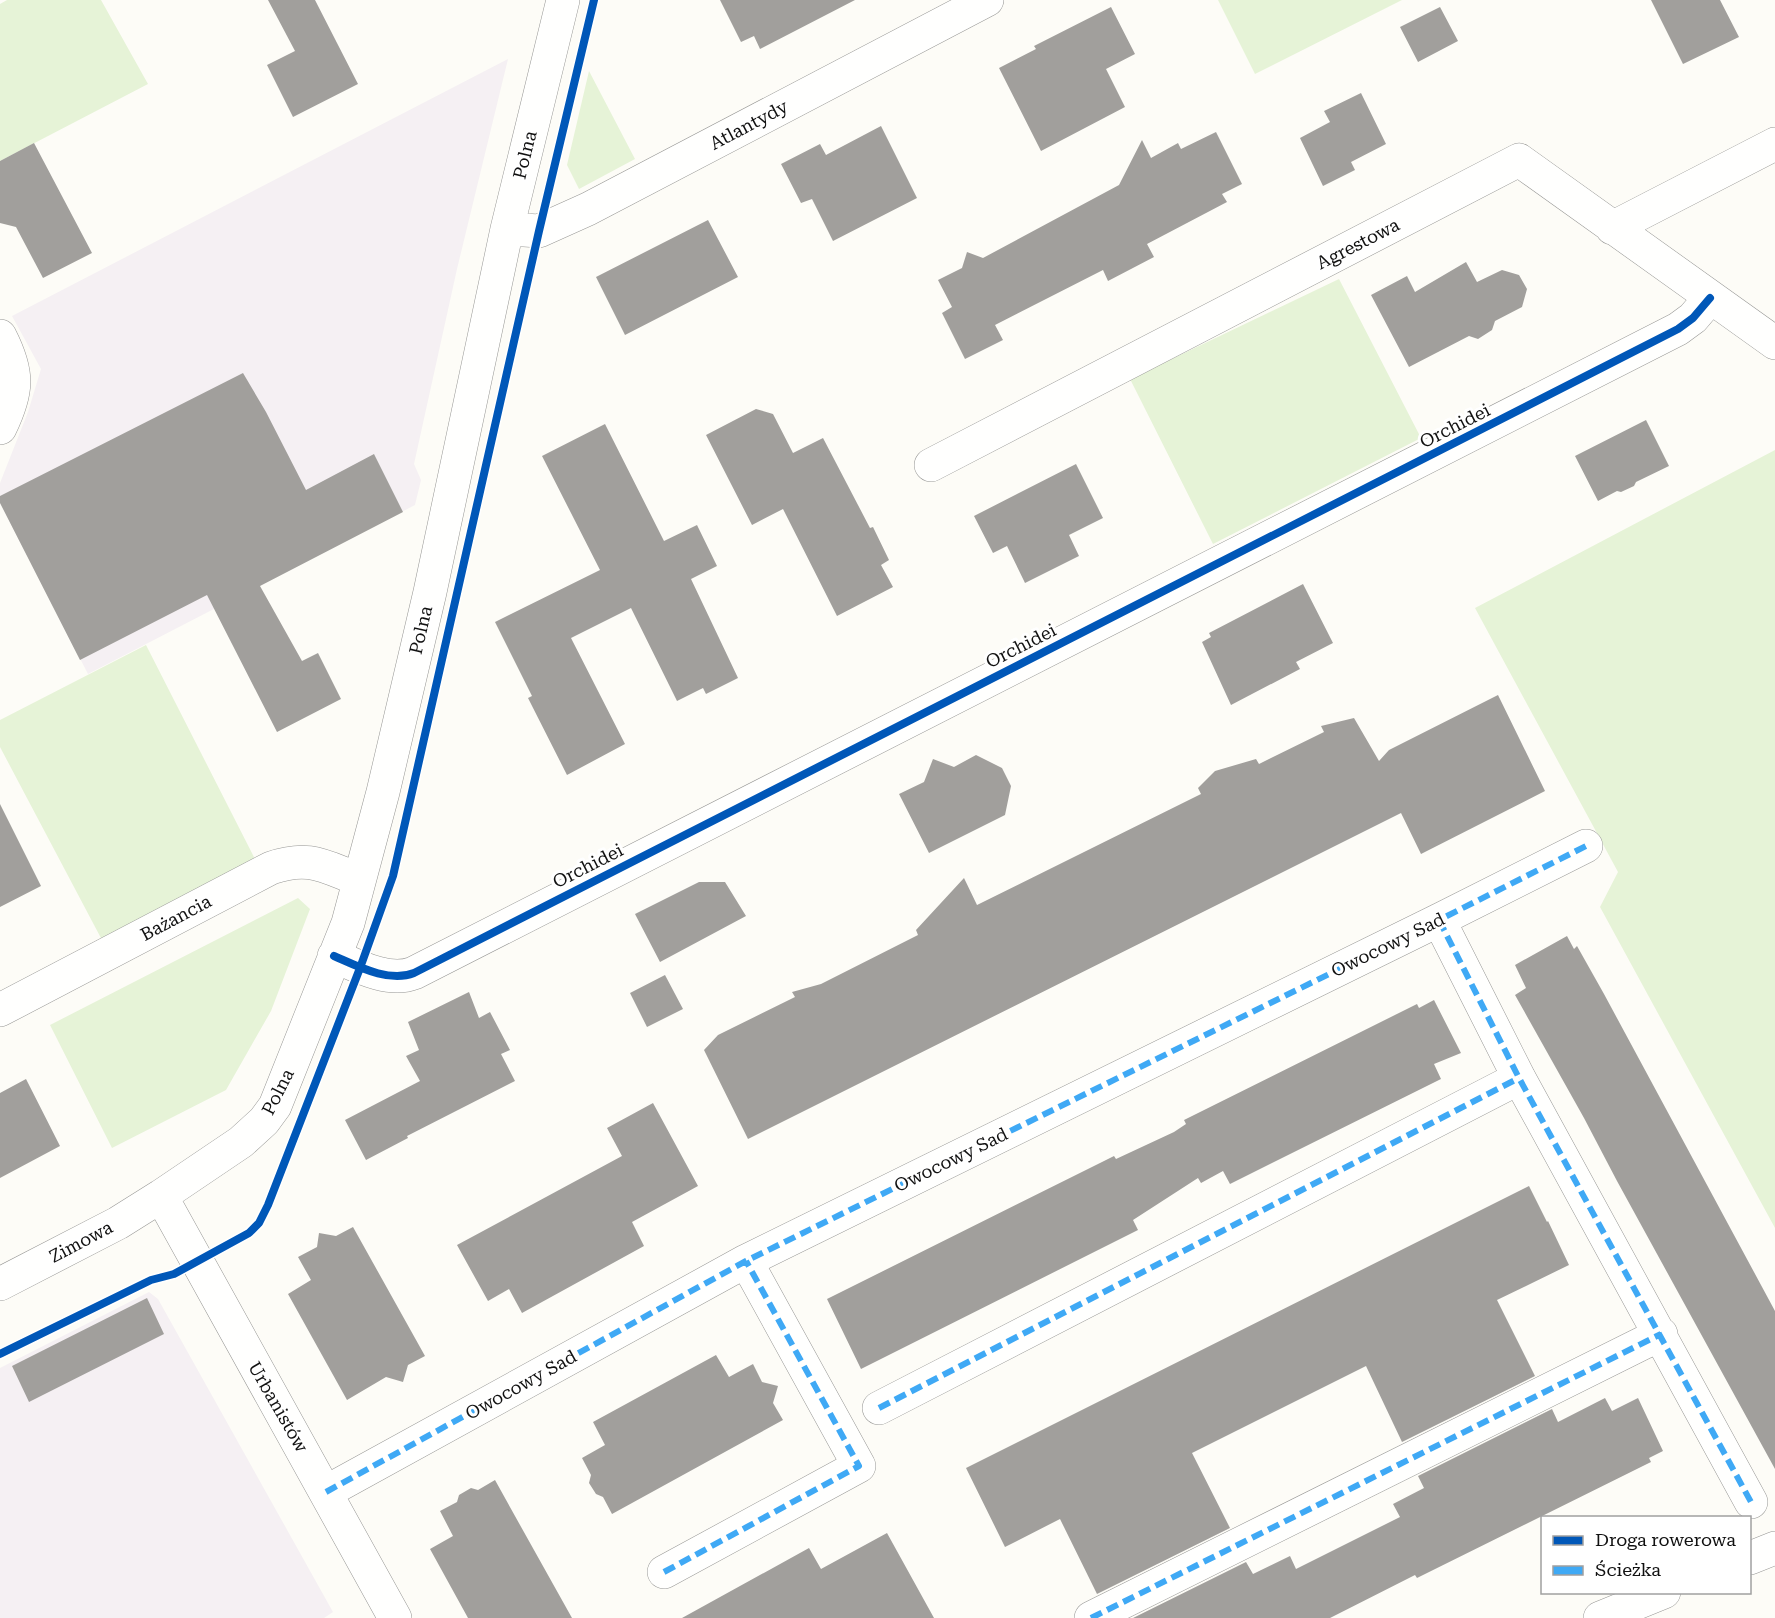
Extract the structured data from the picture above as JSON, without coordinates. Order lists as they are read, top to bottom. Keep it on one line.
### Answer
{"streets":{"street":["Atlantydy","Polna","Agrestowa","Orchidei","Bażancia","Owocowy Sad","Zimowa","Urbanistów"]},"crossings":[["Atlantydy","Polna"],["Polna","Orchidei"],["Polna","Bażancia"],["Polna","Zimowa"],["Polna","Urbanistów"],["Owocowy Sad","Urbanistów"],["Zimowa","Urbanistów"]],"legend":["Droga rowerowa","Ścieżka"]}
